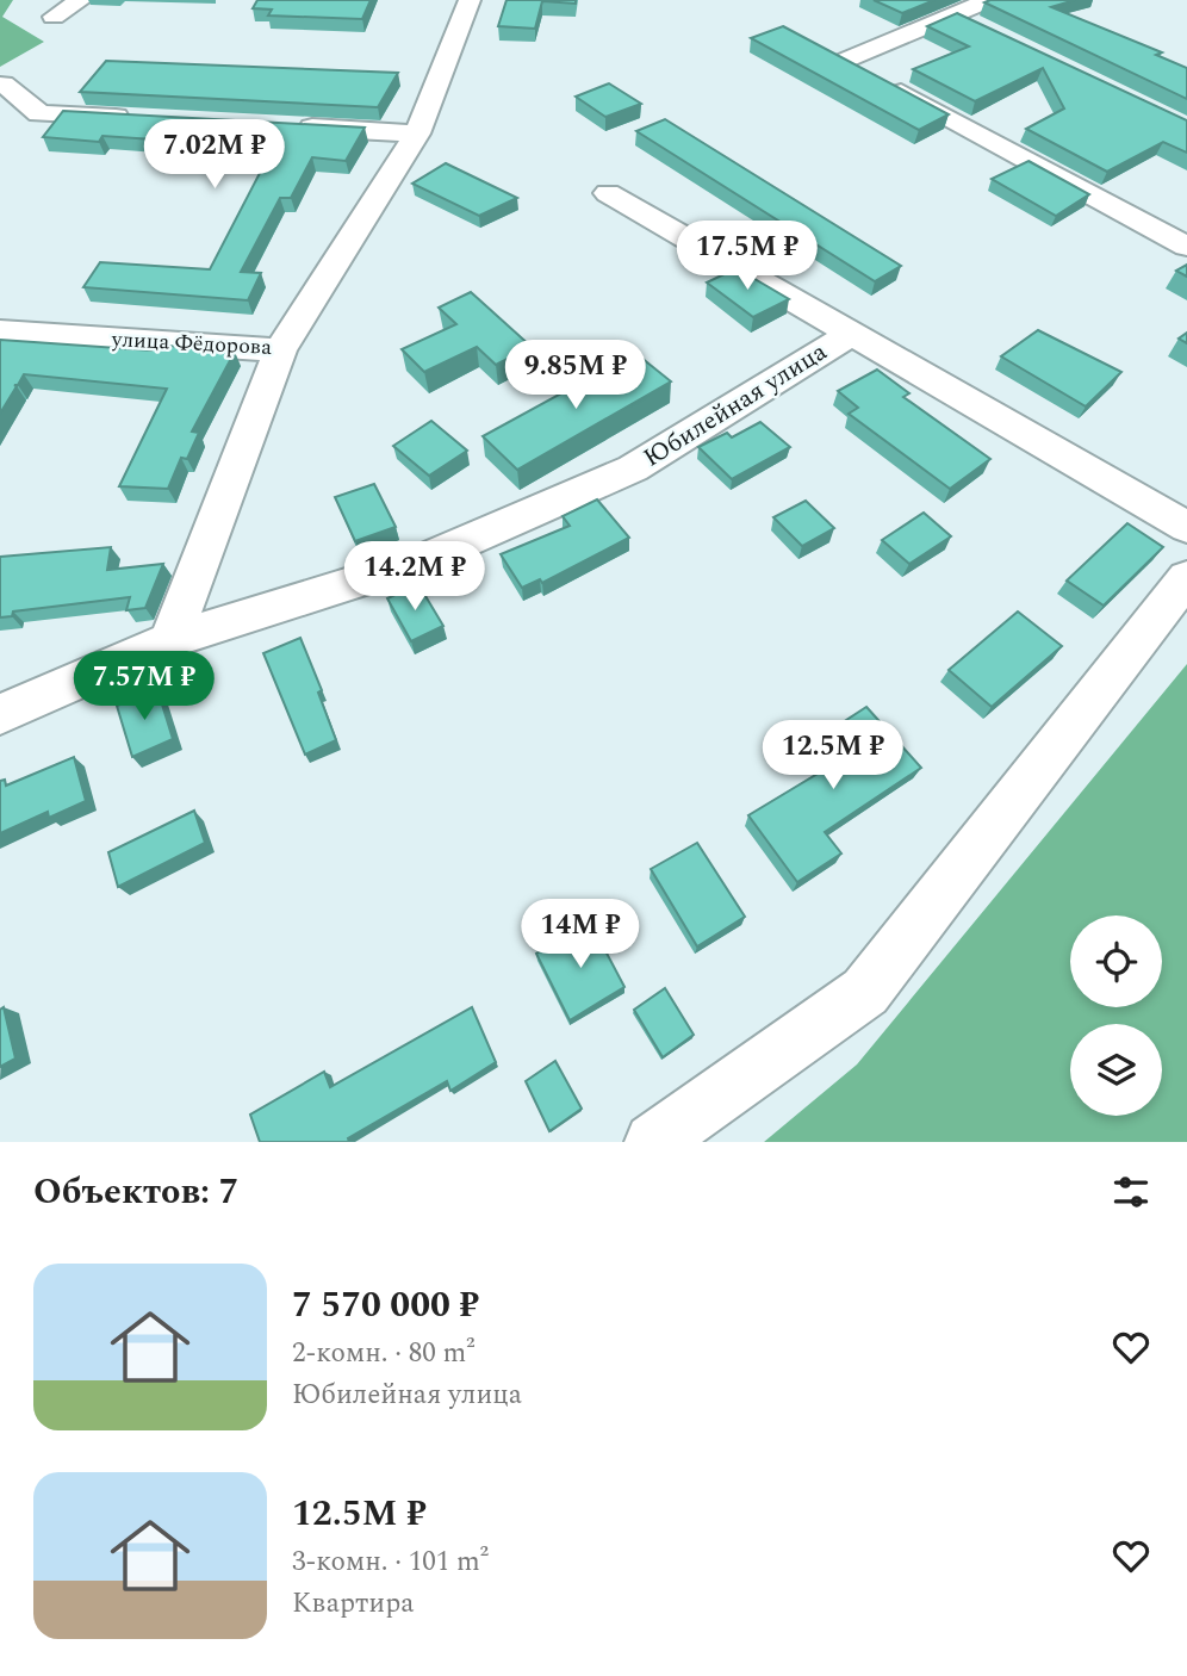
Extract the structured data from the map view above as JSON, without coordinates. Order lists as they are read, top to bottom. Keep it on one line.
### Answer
{"streets":{"street":["улица Фёдорова","Юбилейная улица"]},"page":{"price":["7.02M ₽","17.5M ₽","9.85M ₽","14.2M ₽","7.57M ₽","12.5M ₽","14M ₽"],"heading":"Объектов: 7","list":[{"name":"7 570 000 ₽","note":"2-комн. · 80 m² · Юбилейная улица"},{"name":"12.5M ₽","note":"3-комн. · 101 m² · Квартира"}]}}
